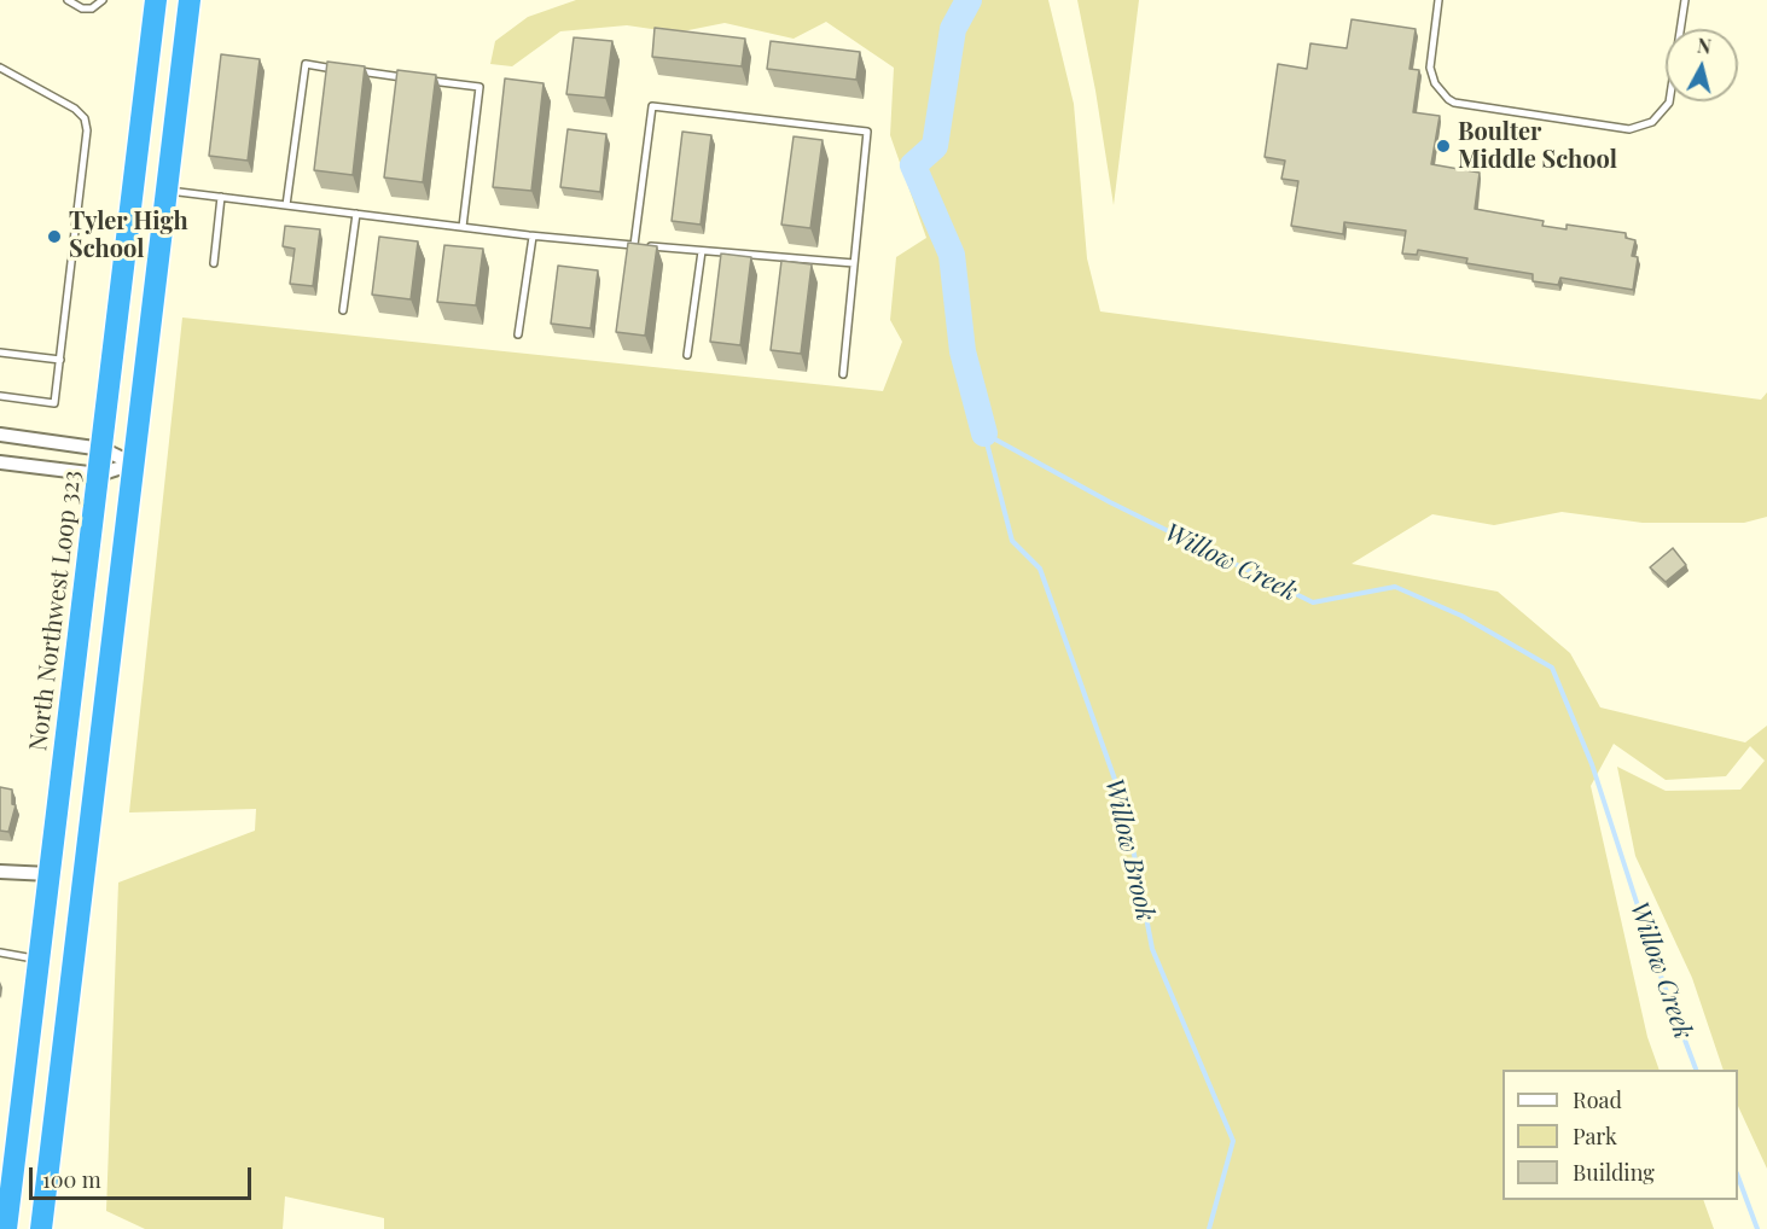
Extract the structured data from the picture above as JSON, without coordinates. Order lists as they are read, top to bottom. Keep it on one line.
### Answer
{"streets":{"highway":["North Northwest Loop 323"]},"water":["Willow Creek","Willow Brook"],"places":["Boulter Middle School","Tyler High School"],"legend":["Road","Park","Building"],"scale_bar":"100 m","north":"top"}
